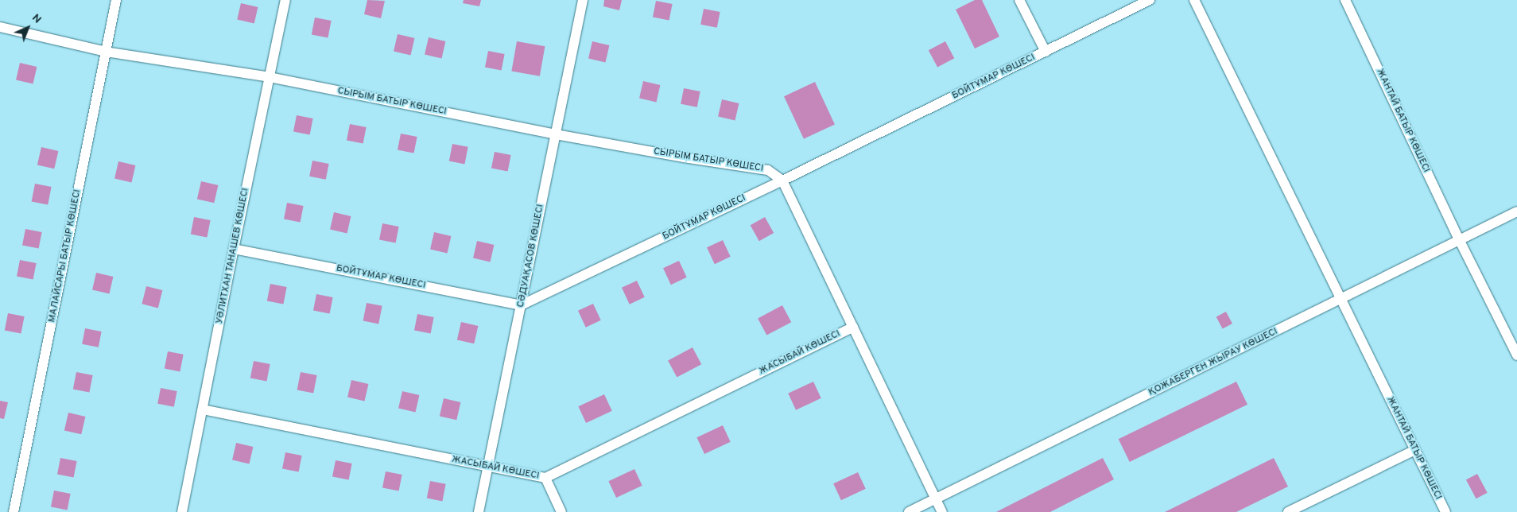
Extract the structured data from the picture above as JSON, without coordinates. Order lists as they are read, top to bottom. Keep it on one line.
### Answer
{"streets":{"street":["БОЙТҰМАР КӨШЕСІ","СЫРЫМ БАТЫР КӨШЕСІ","ЖАНТАЙ БАТЫР КӨШЕСІ","МАЛАЙСАРЫ БАТЫР КӨШЕСІ","УӘЛИТХАН ТАНАШЕВ КӨШЕСІ","СӘДУАҚАСОВ КӨШЕСІ","ЖАСЫБАЙ КӨШЕСІ","ҚОЖАБЕРГЕН ЖЫРАУ КӨШЕСІ"]},"crossings":[["БОЙТҰМАР КӨШЕСІ","СЫРЫМ БАТЫР КӨШЕСІ"],["БОЙТҰМАР КӨШЕСІ","УӘЛИТХАН ТАНАШЕВ КӨШЕСІ"],["БОЙТҰМАР КӨШЕСІ","СӘДУАҚАСОВ КӨШЕСІ"],["СЫРЫМ БАТЫР КӨШЕСІ","МАЛАЙСАРЫ БАТЫР КӨШЕСІ"],["СЫРЫМ БАТЫР КӨШЕСІ","УӘЛИТХАН ТАНАШЕВ КӨШЕСІ"],["СЫРЫМ БАТЫР КӨШЕСІ","СӘДУАҚАСОВ КӨШЕСІ"],["ЖАНТАЙ БАТЫР КӨШЕСІ","ҚОЖАБЕРГЕН ЖЫРАУ КӨШЕСІ"],["УӘЛИТХАН ТАНАШЕВ КӨШЕСІ","ЖАСЫБАЙ КӨШЕСІ"],["СӘДУАҚАСОВ КӨШЕСІ","ЖАСЫБАЙ КӨШЕСІ"]],"north":"top right"}
